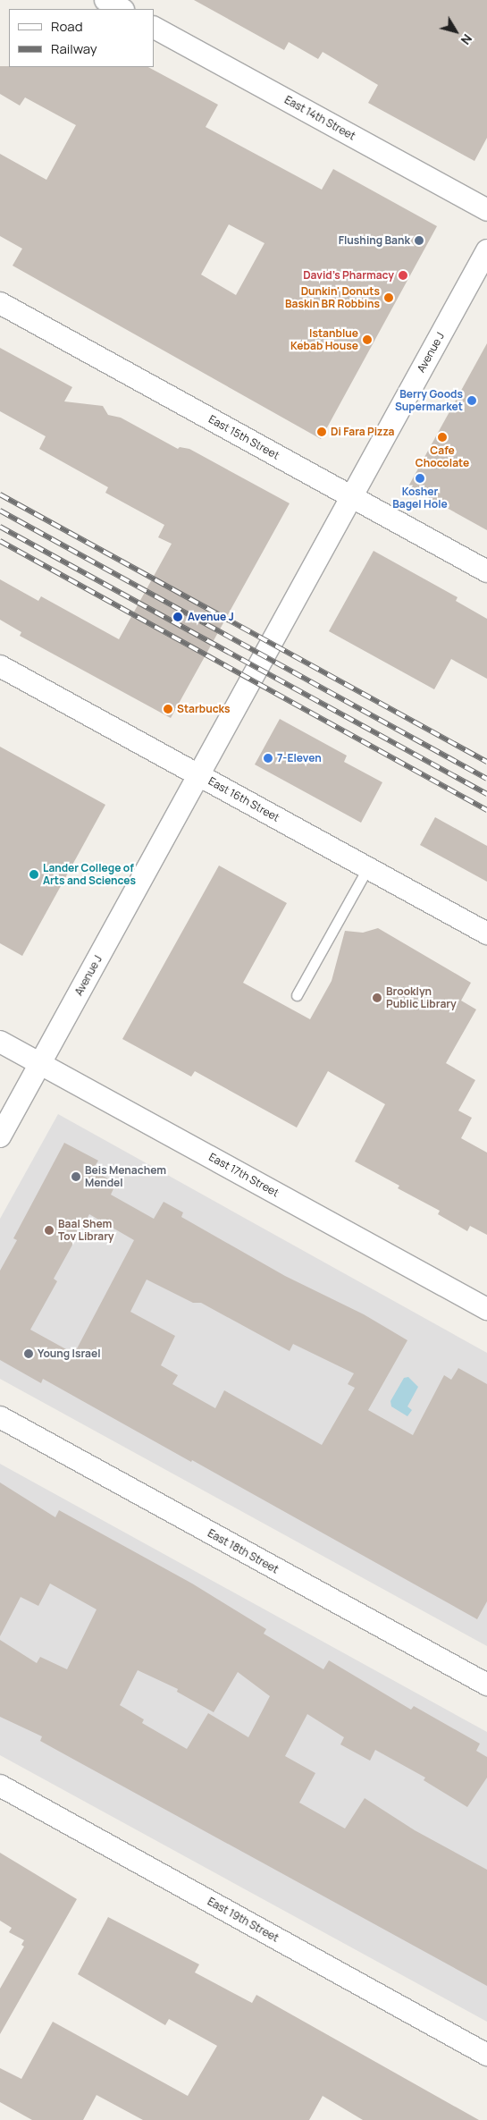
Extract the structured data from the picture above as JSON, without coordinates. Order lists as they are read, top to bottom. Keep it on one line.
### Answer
{"streets":{"street":["East 14th Street","Avenue J","East 15th Street","East 16th Street","East 17th Street","East 18th Street","East 19th Street"]},"crossings":[["Avenue J","East 15th Street"],["Avenue J","East 16th Street"],["Avenue J","East 17th Street"]],"places":["Flushing Bank","David's Pharmacy","Dunkin' Donuts Baskin BR Robbins","Istanblue Kebab House","Berry Goods Supermarket","Di Fara Pizza","Cafe Chocolate","Kosher Bagel Hole","Avenue J","Starbucks","7-Eleven","Lander College of Arts and Sciences","Brooklyn Public Library","Beis Menachem Mendel","Baal Shem Tov Library","Young Israel"],"legend":["Road","Railway"],"north":"bottom right"}
